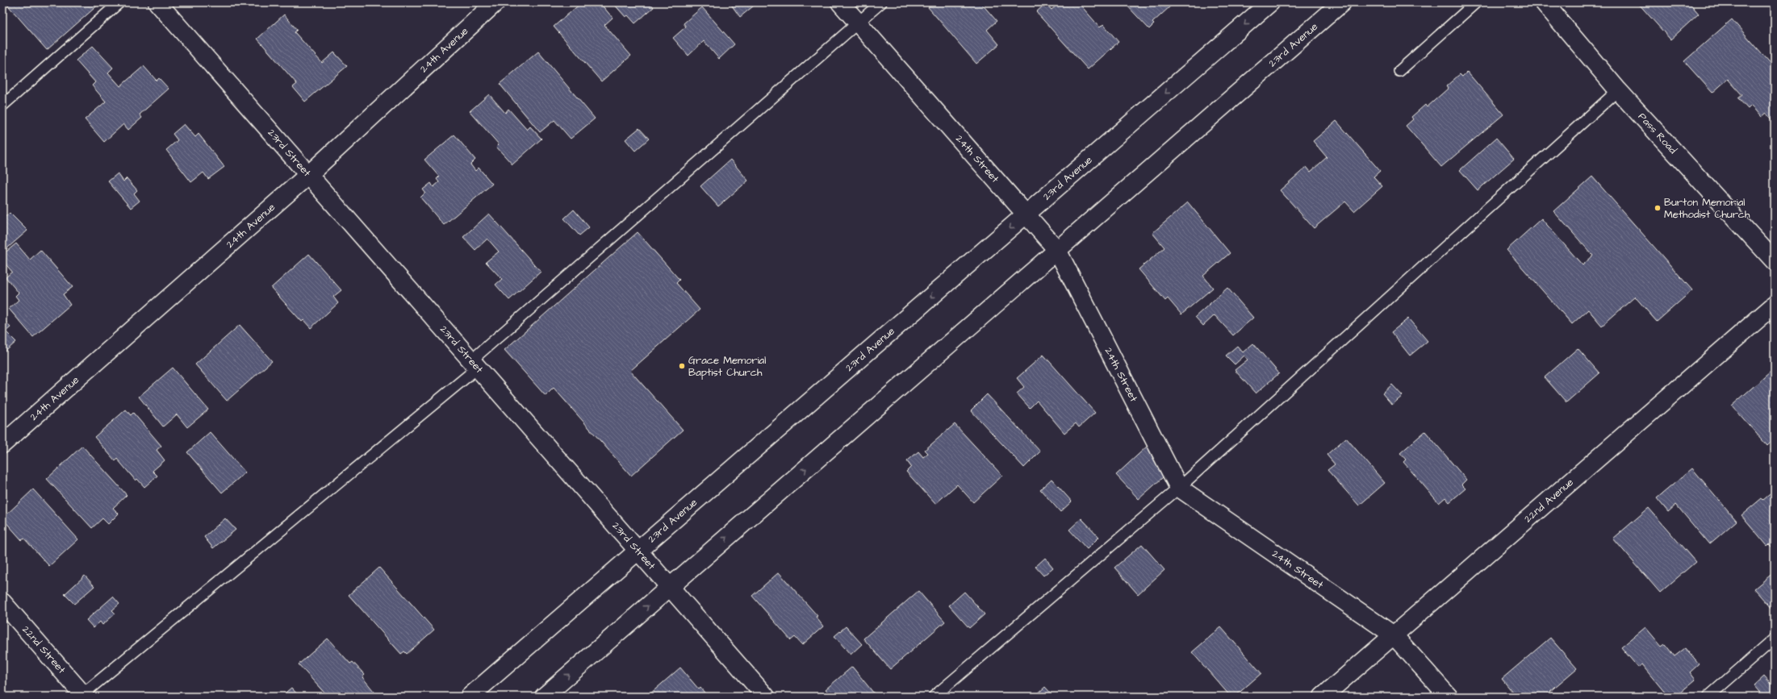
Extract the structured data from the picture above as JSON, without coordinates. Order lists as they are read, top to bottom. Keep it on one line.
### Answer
{"streets":{"street":["23rd Avenue","24th Avenue","Pass Road","23rd Street","24th Street","22nd Avenue","22nd Street"]},"crossings":[["23rd Avenue","23rd Street"],["23rd Avenue","24th Street"],["24th Avenue","23rd Street"],["24th Street","22nd Avenue"]],"places":["Burton Memorial Methodist Church","Grace Memorial Baptist Church"]}
